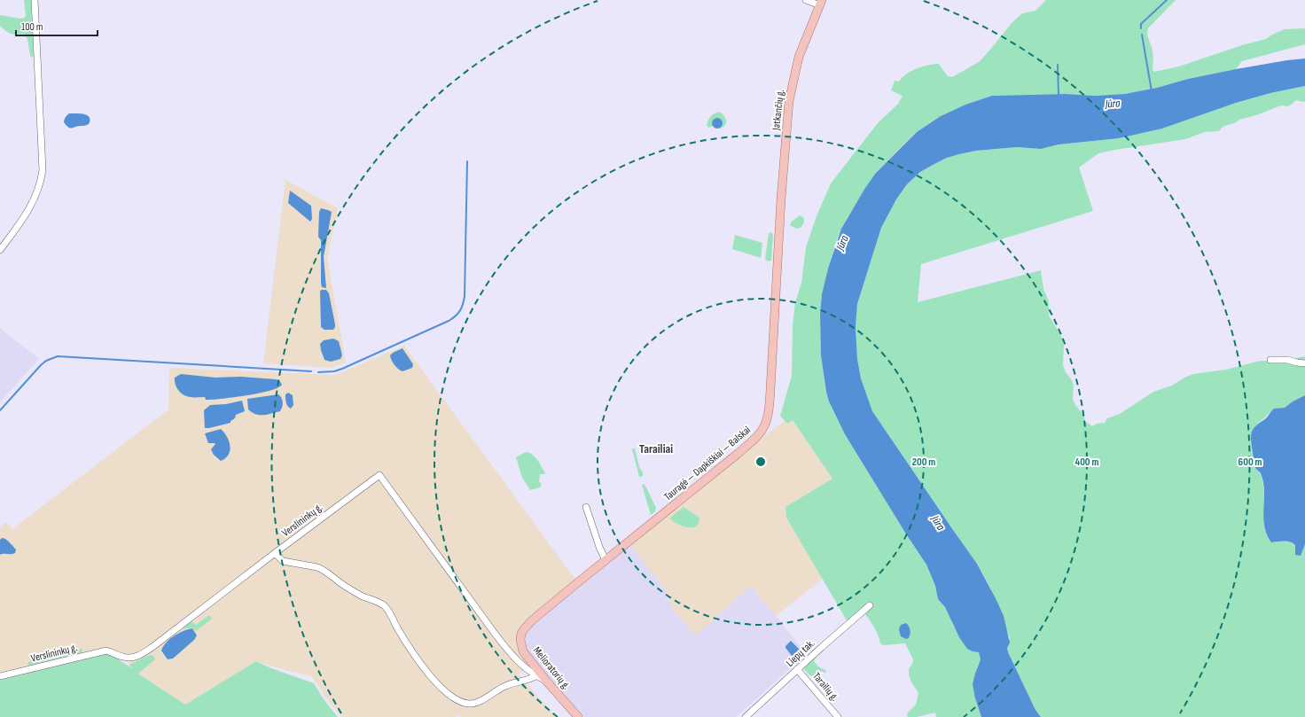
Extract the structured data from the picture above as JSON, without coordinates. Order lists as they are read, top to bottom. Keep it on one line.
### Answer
{"streets":{"main road":["Jatkančių g.","Tauragė — Dapkiškiai — Balskai","Melioratorių g."],"street":["Verslininkų g.","Liepų tak.","Tarailių g."]},"crossings":[["Jatkančių g.","Tauragė — Dapkiškiai — Balskai"],["Tauragė — Dapkiškiai — Balskai","Melioratorių g."],["Verslininkų g.","Melioratorių g."],["Liepų tak.","Tarailių g."]],"districts":["Tarailiai"],"water":["Jūra"],"scale_bar":"100 m","rings":["200 m","400 m","600 m"]}
